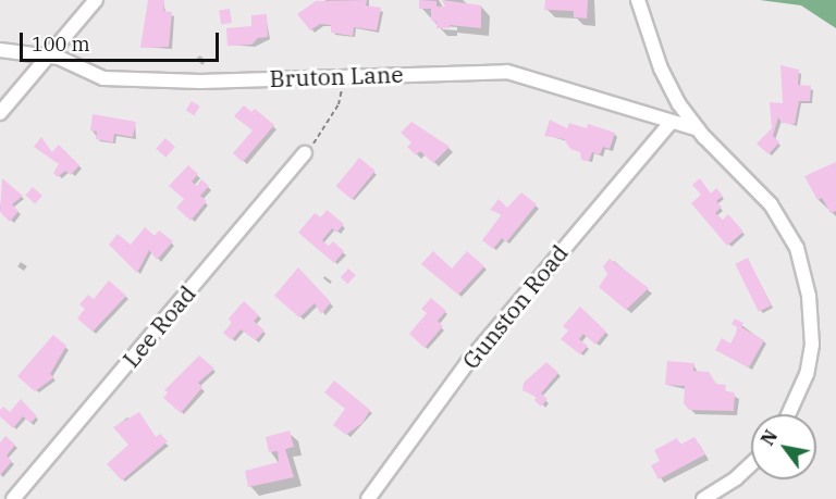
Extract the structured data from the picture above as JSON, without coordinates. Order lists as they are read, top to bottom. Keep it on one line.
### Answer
{"streets":{"street":["Bruton Lane","Gunston Road","Lee Road"]},"crossings":[["Bruton Lane","Gunston Road"]],"scale_bar":"100 m","north":"top left"}
